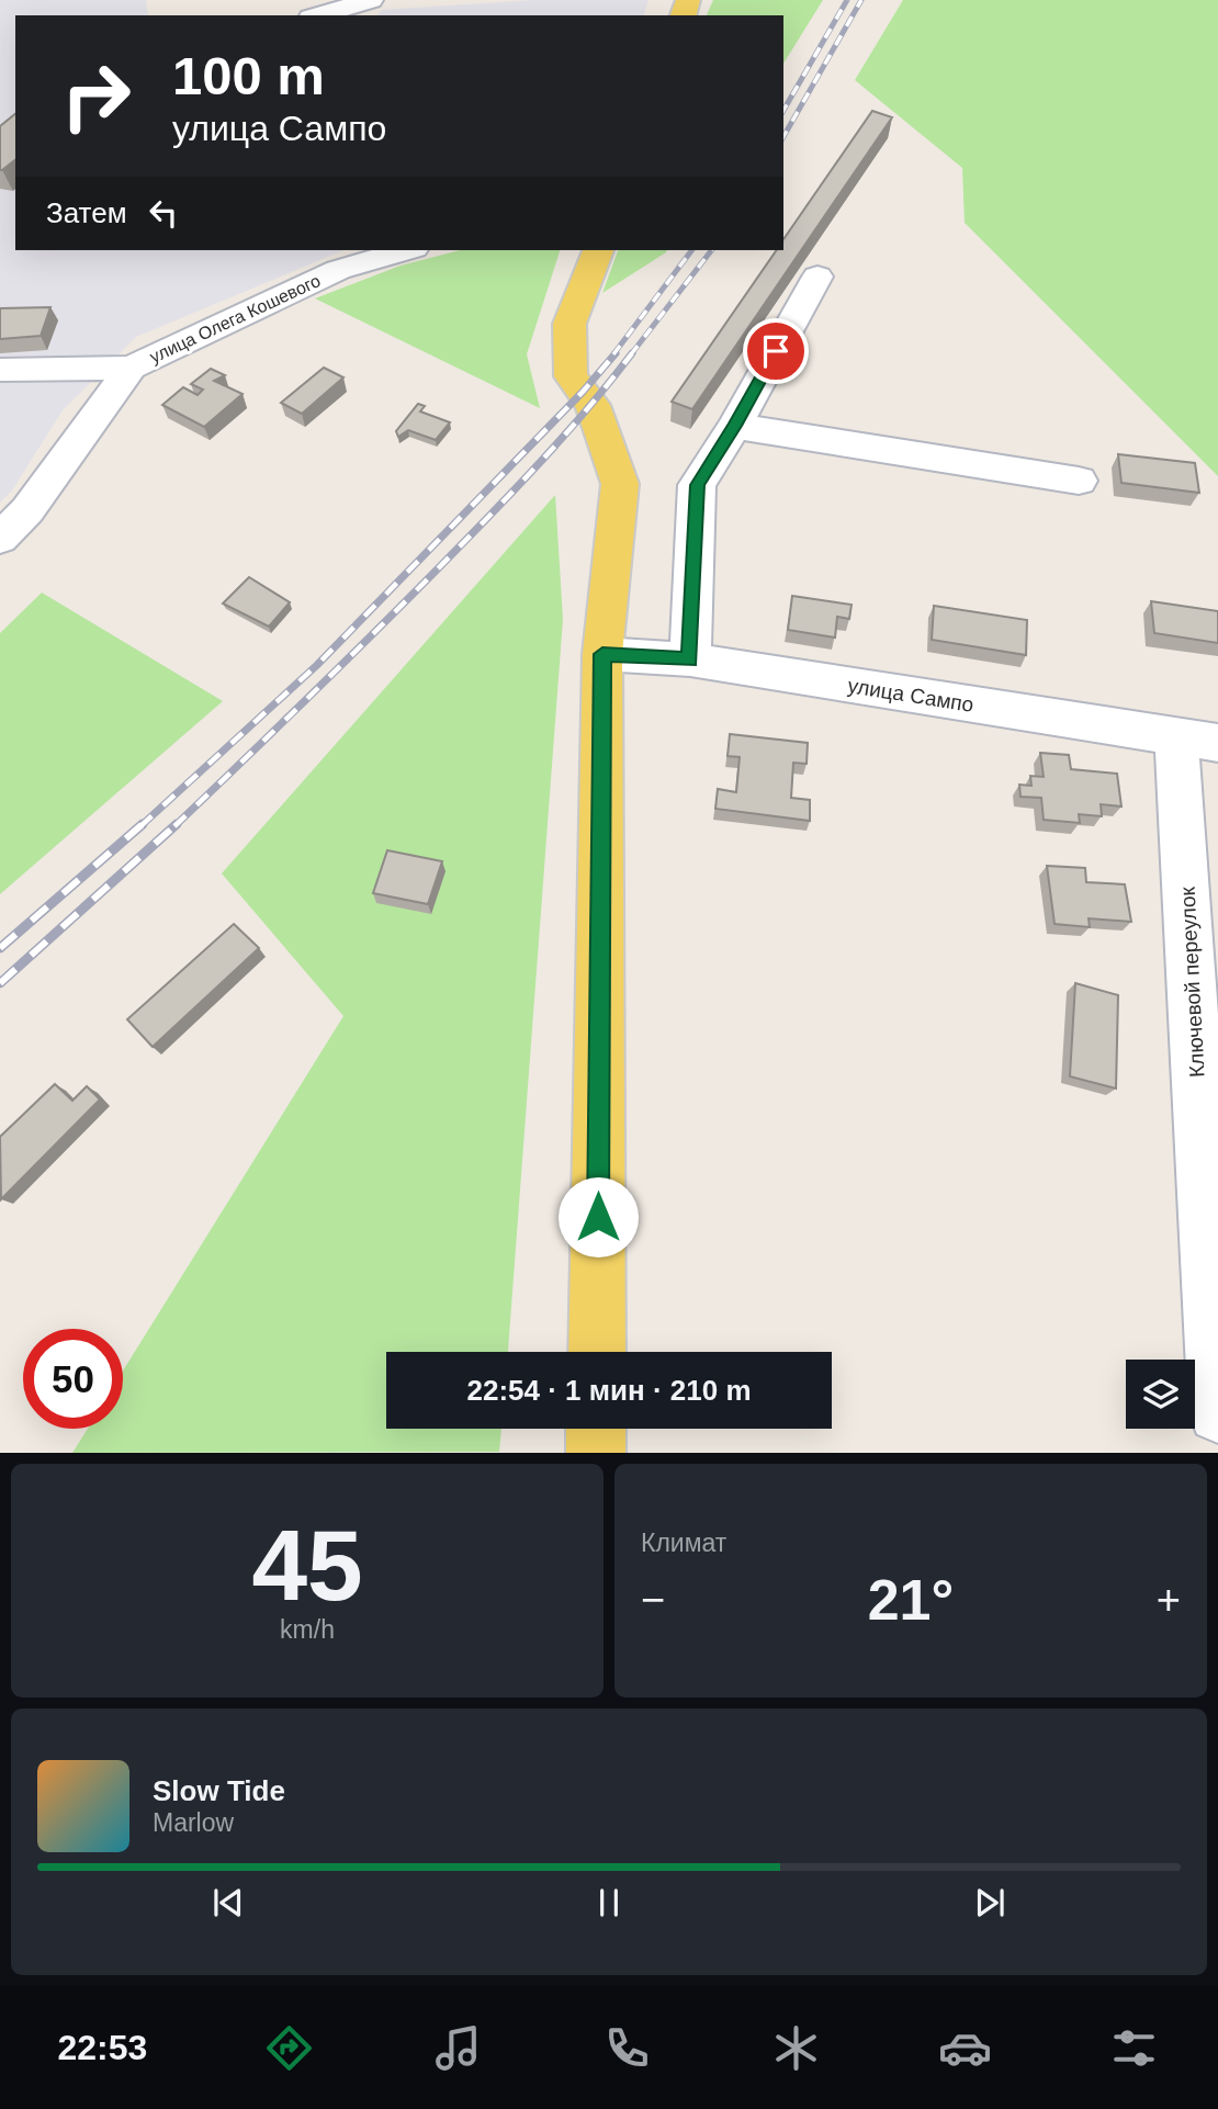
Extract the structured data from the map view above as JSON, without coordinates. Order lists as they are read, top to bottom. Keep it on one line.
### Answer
{"streets":{"street":["улица Олега Кошевого","улица Сампо","Ключевой переулок"]},"crossings":[["улица Сампо","Ключевой переулок"]],"page":{"turn":["100 m","улица Сампо"],"then":"Затем","limit":"50","trip":"22:54 · 1 мин · 210 m","tile":[["45","km/h"],"Климат"],"heat":["−","21°","+"],"song":["Slow Tide","Marlow"],"tabs":"22:53"}}
